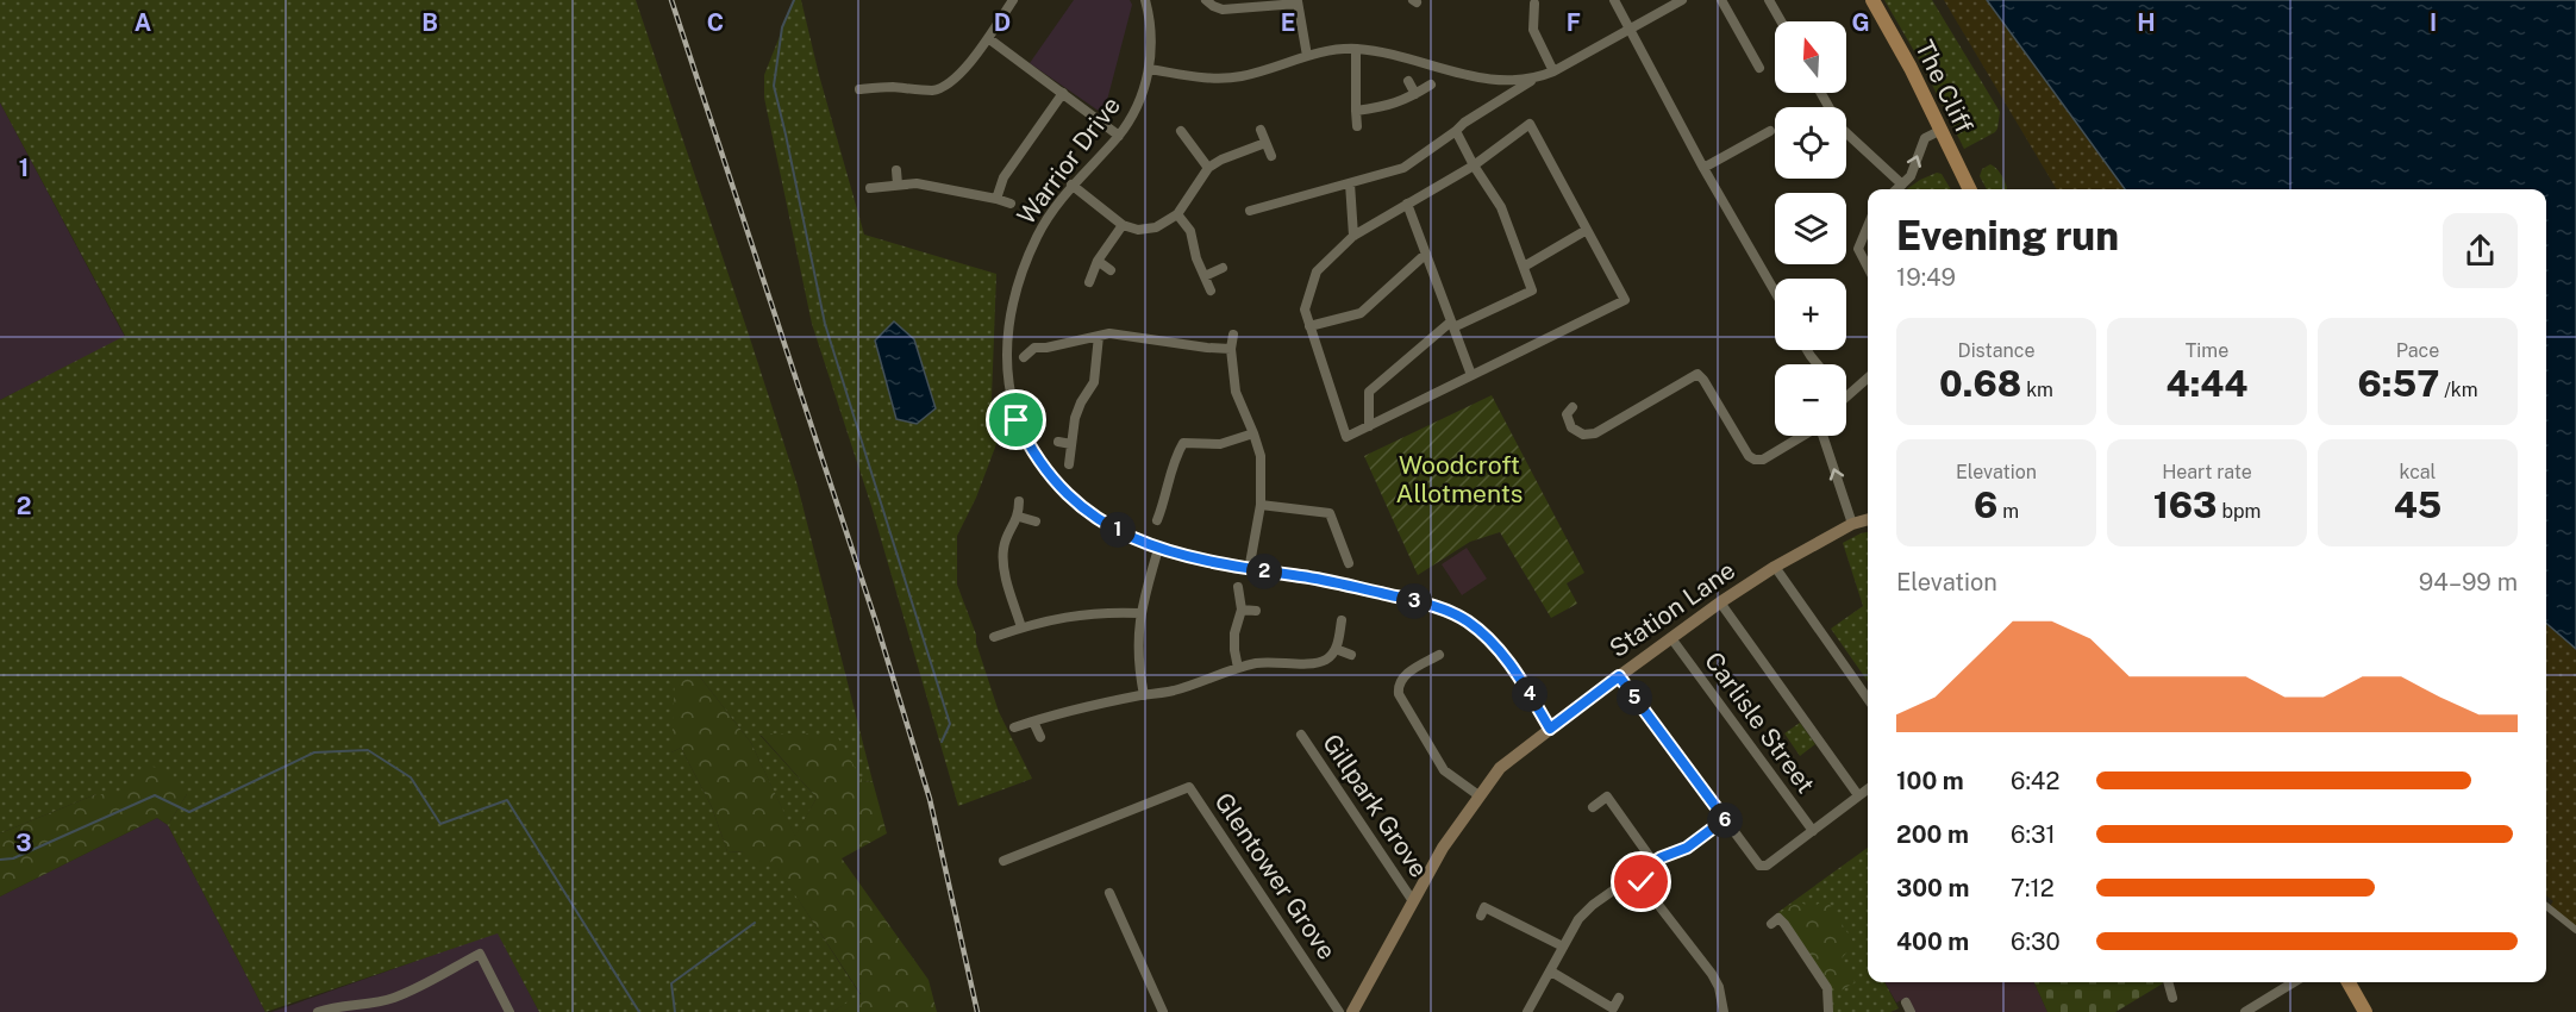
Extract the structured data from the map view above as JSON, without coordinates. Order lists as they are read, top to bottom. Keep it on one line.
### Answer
{"streets":{"main road":["The Cliff","Station Lane"],"street":["Warrior Drive","Carlisle Street","Gillpark Grove","Glentower Grove"]},"crossings":[["Warrior Drive","Station Lane"],["Station Lane","Carlisle Street"],["Station Lane","Gillpark Grove"]],"parks":["Woodcroft Allotments"],"north":"top","page":{"map_buttons":["+","−"],"heading":["Evening run","19:49"],"stats":[["Distance","0.68 km"],["Time","4:44"],["Pace","6:57 /km"],["Elevation","6 m"],["Heart rate","163 bpm"],["kcal","45"]],"pins":["1","2","3","4","5","6"],"chart":["Elevation","94–99 m"],"list":[{"name":"100 m","note":"6:42"},{"name":"200 m","note":"6:31"},{"name":"300 m","note":"7:12"},{"name":"400 m","note":"6:30"}]},"grid":{"columns":["A","B","C","D","E","F","G","H","I"],"rows":["1","2","3"]}}
